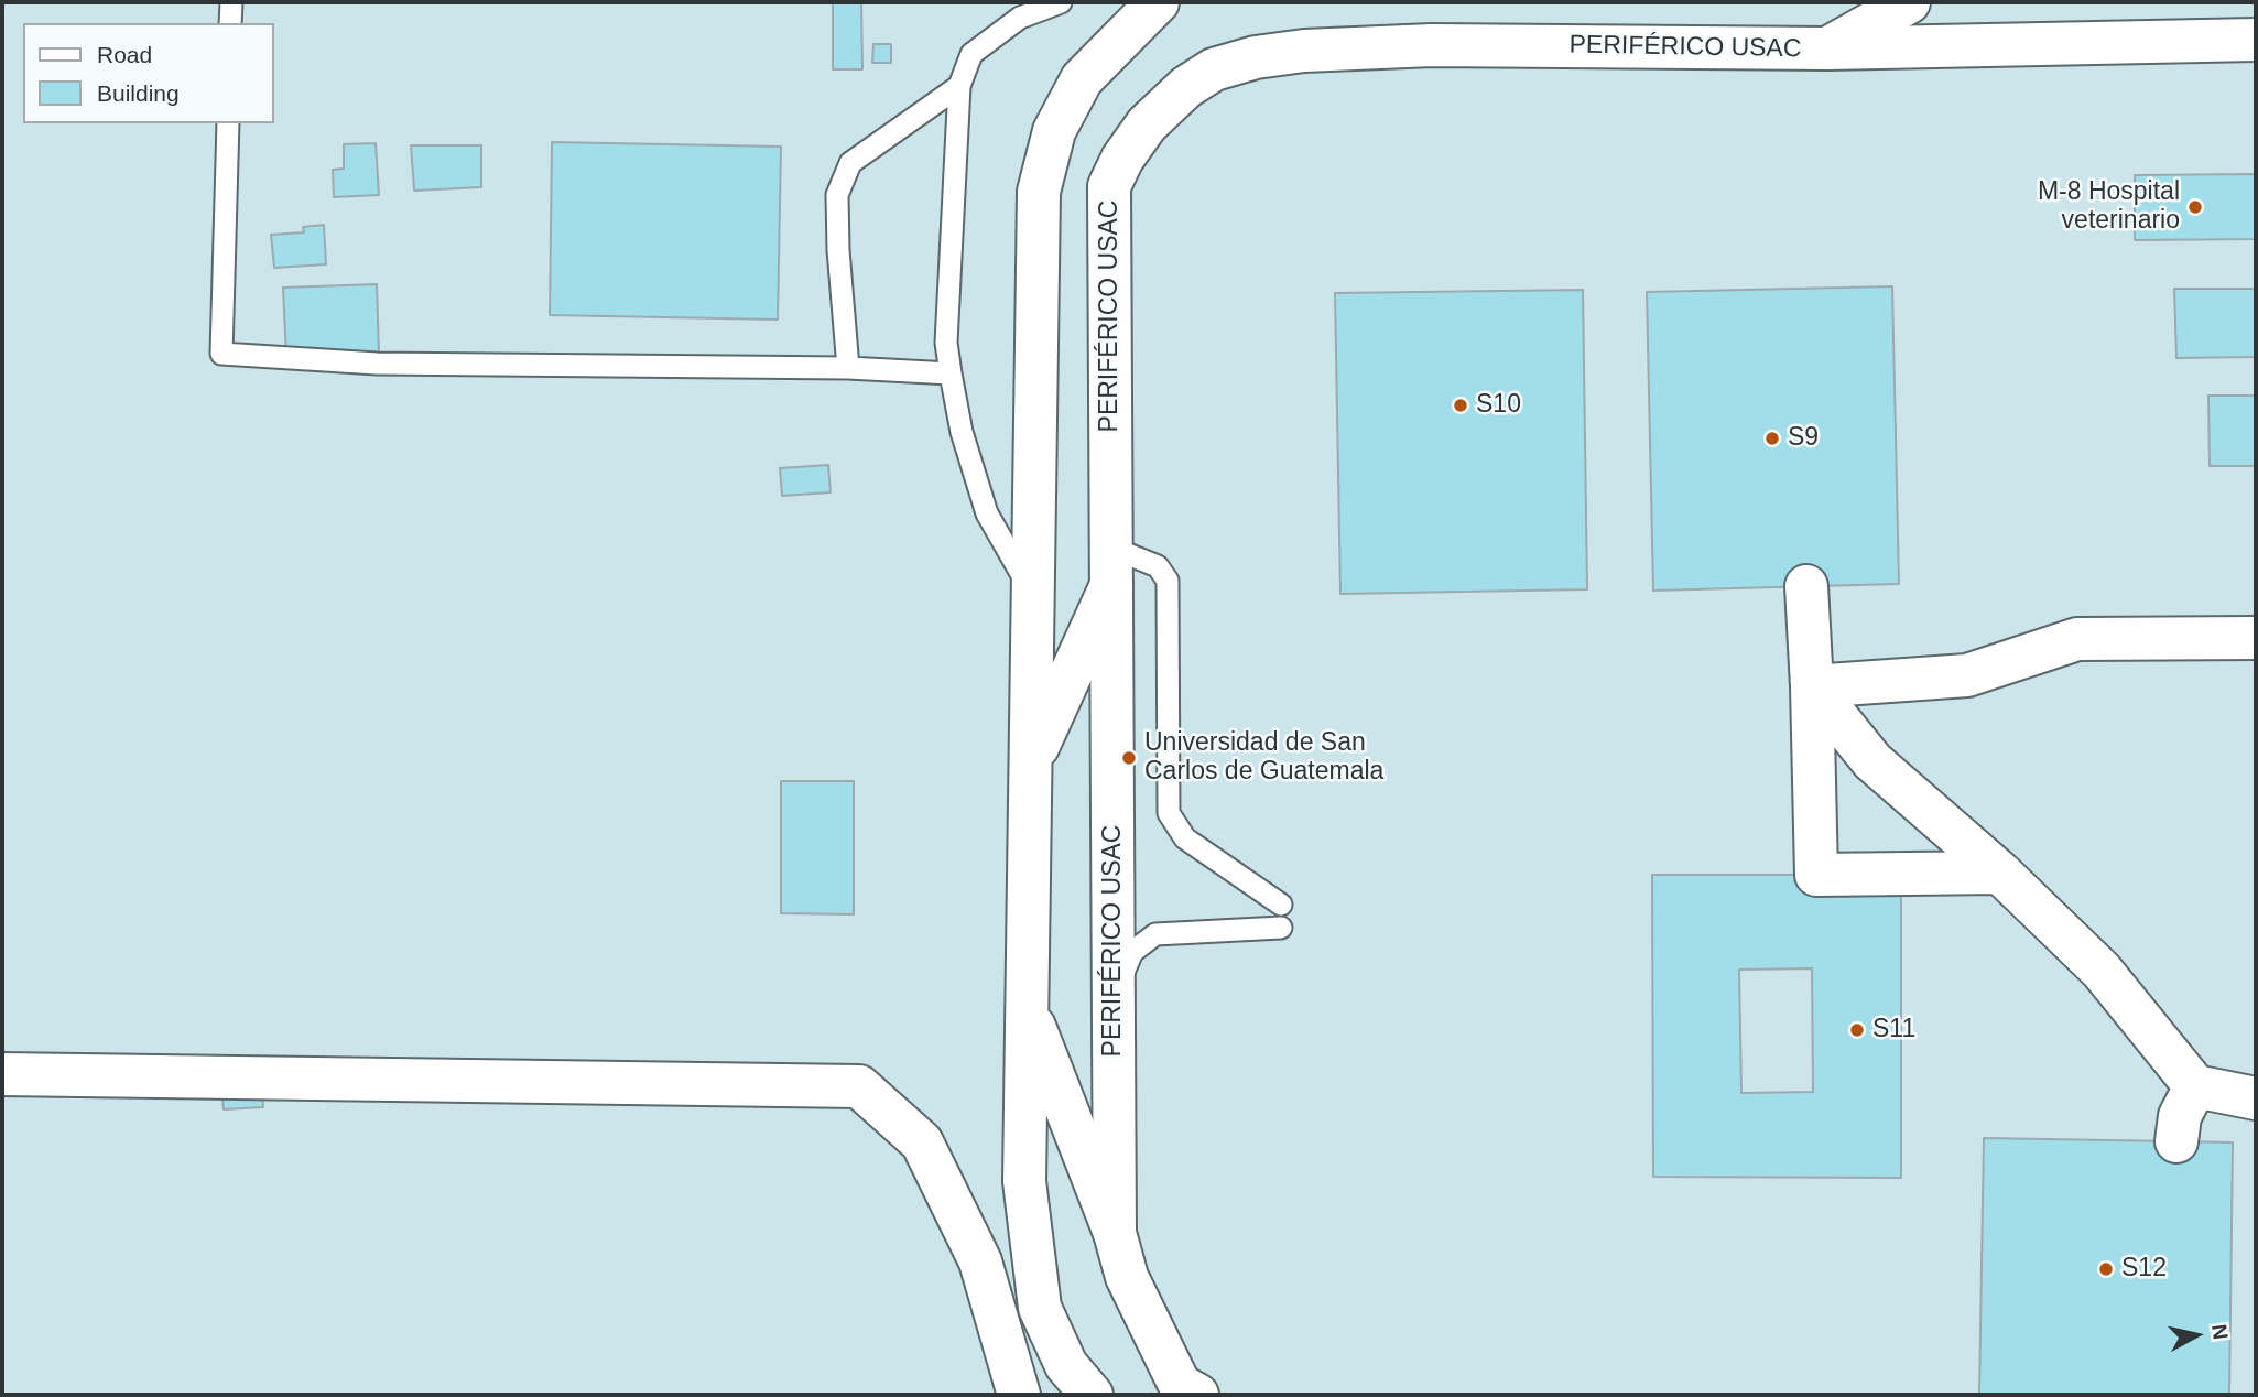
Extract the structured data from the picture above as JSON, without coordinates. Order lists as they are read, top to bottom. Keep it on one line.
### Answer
{"streets":{"street":["PERIFÉRICO USAC"]},"places":["M-8 Hospital veterinario","S10","S9","Universidad de San Carlos de Guatemala","S11","S12"],"legend":["Road","Building"],"north":"right"}
